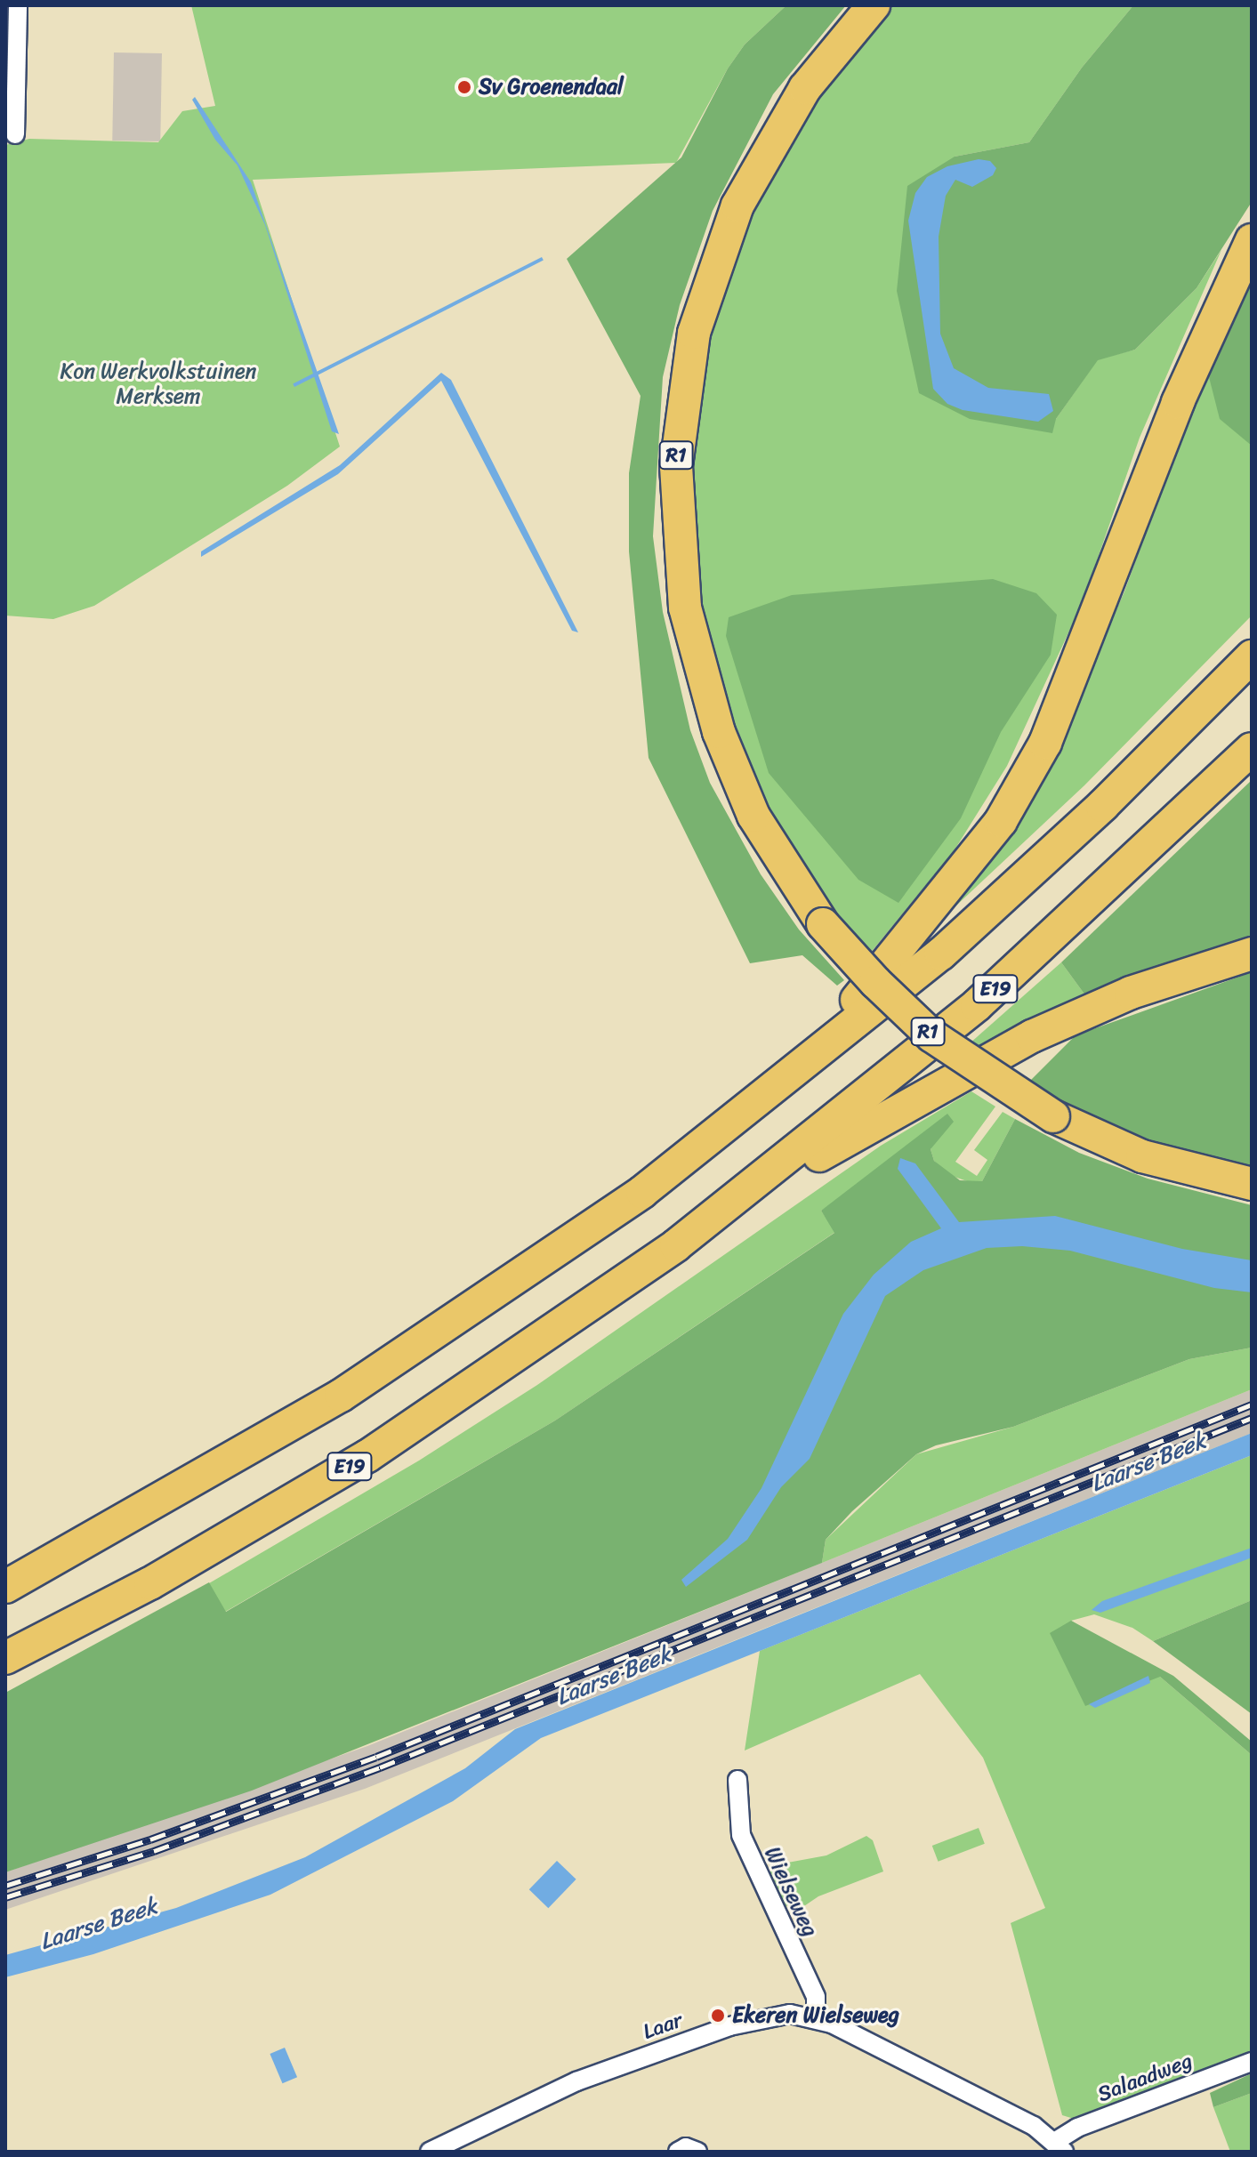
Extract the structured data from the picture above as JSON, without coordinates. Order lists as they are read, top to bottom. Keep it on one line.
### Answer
{"streets":{"highway":["R1","E19"],"street":["Wielseweg","Laar","Salaadweg"]},"crossings":[["Wielseweg","Laar"],["Laar","Salaadweg"]],"water":["Laarse Beek"],"parks":["Kon Werkvolkstuinen Merksem"],"places":["Sv Groenendaal","Ekeren Wielseweg"]}
